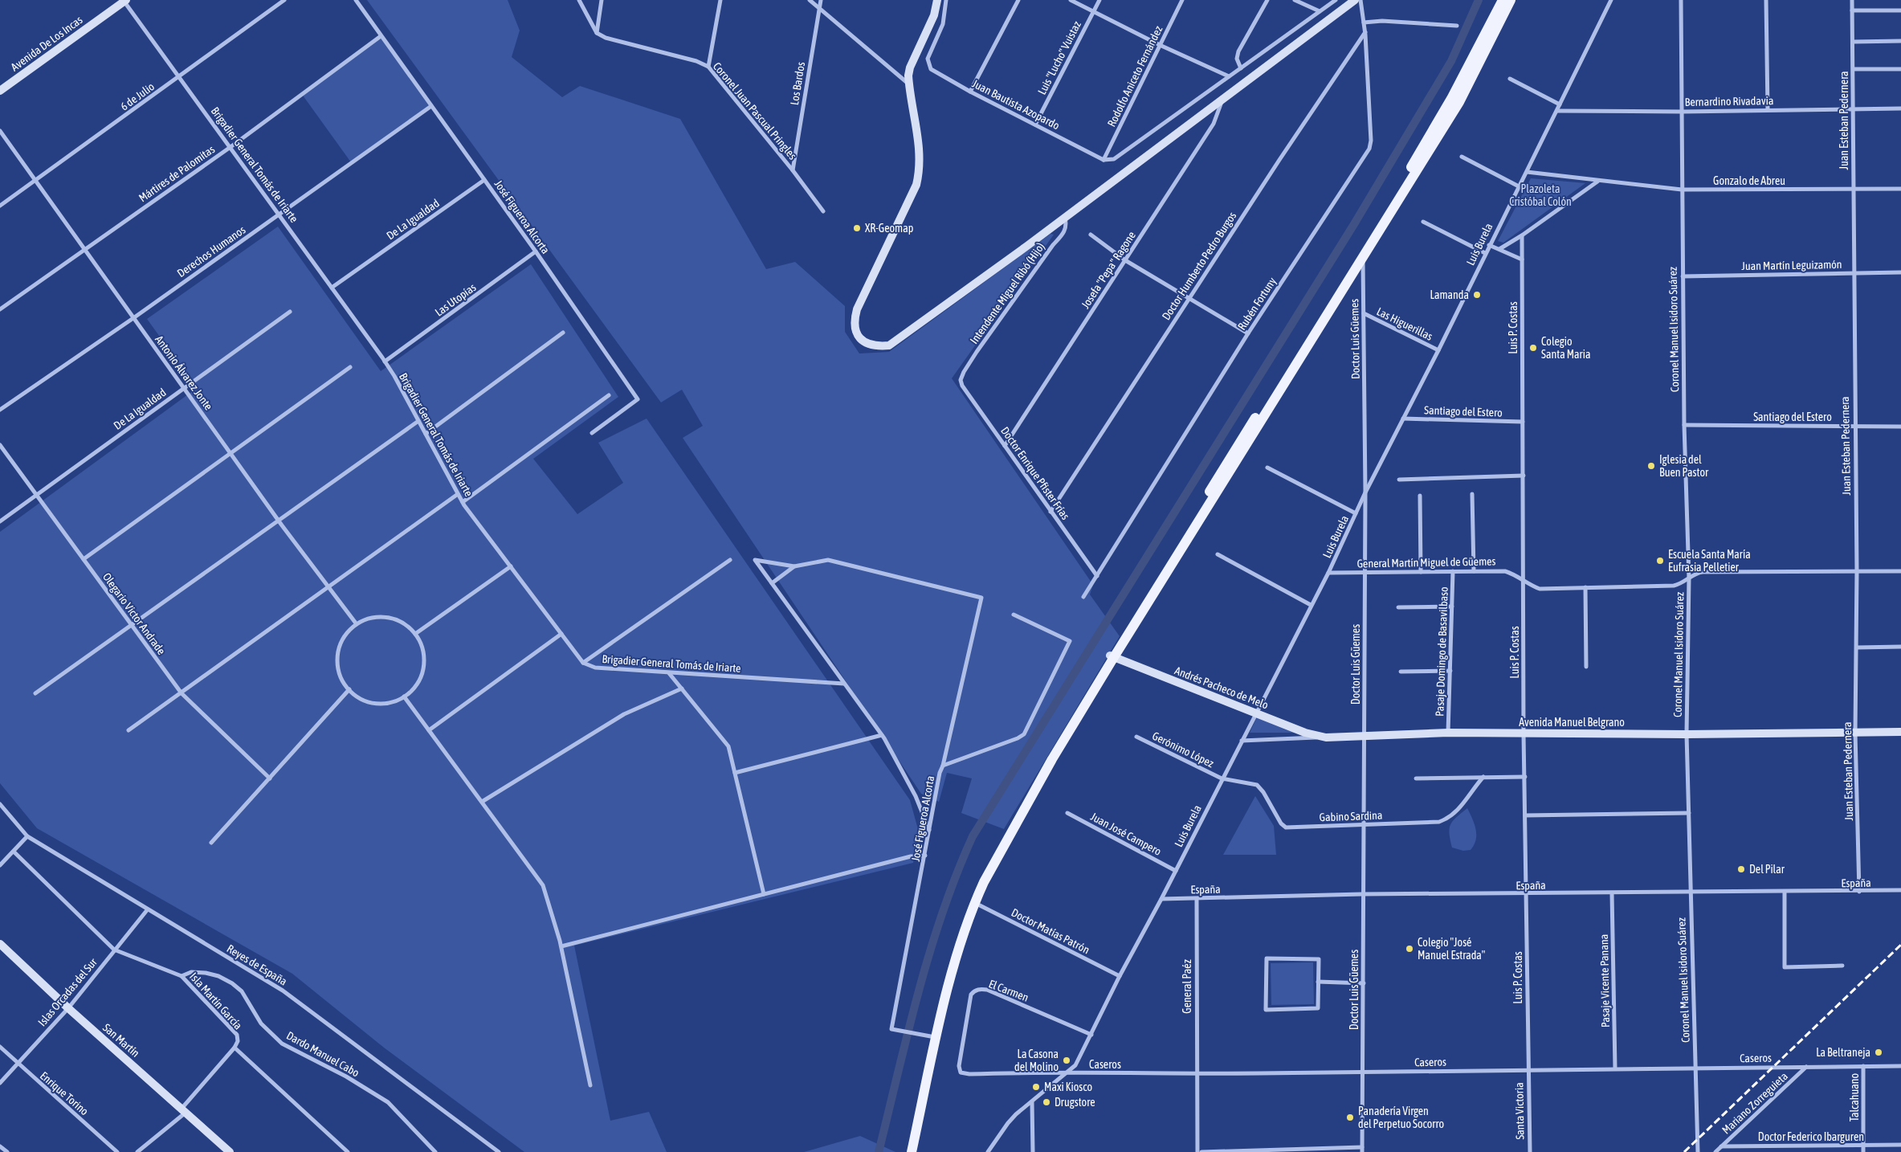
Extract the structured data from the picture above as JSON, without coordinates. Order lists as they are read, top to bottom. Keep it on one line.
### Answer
{"streets":{"main road":["Avenida De Los Incas","Andrés Pacheco de Melo","Avenida Manuel Belgrano","San Martín"],"street":["Luis \"Lucho\" Vuistaz","Rodolfo Aniceto Fernández","Los Bardos","6 de Julio","Bernardino Rivadavia","Juan Bautista Azopardo","Coronel Juan Pascual Pringles","Juan Esteban Pedernera","Brigadier General Tomás de Iriarte","Mártires de Palomitas","Gonzalo de Abreu","José Figueroa Alcorta","De La Igualdad","Luis Burela","Derechos Humanos","Juan Martín Leguizamón","Doctor Humberto Pedro Burgos","Josefa \"Pepa\" Ragone","Intendente Miguel Ribó (Hijo)","Las Utopías","Rubén Fortuny","Las Higuerillas","Luis P. Costas","Coronel Manuel Isidoro Suárez","Doctor Luis Güemes","Antonio Álvarez Jonte","Santiago del Estero","Doctor Enrique Pfister Frías","General Martín Miguel de Güemes","Olegario Víctor Andrade","Pasaje Domingo de Basavilbaso","Gerónimo López","Gabino Sardina","Juan José Campero","España","Doctor Matías Patrón","Reyes de España","Pasaje Vicente Panana","General Paéz","El Carmen","Islas Orcadas del Sur","Isla Martín García","Dardo Manuel Cabo","Caseros","Enrique Torino","Talcahuano","Mariano Zorreguieta","Santa Victoria","Doctor Federico Ibarguren"]},"crossings":[["Avenida De Los Incas","Brigadier General Tomás de Iriarte"],["Luis \"Lucho\" Vuistaz","Juan Bautista Azopardo"],["Rodolfo Aniceto Fernández","Juan Bautista Azopardo"],["Los Bardos","Coronel Juan Pascual Pringles"],["6 de Julio","Brigadier General Tomás de Iriarte"],["6 de Julio","Antonio Álvarez Jonte"],["Bernardino Rivadavia","Juan Esteban Pedernera"],["Bernardino Rivadavia","Luis Burela"],["Bernardino Rivadavia","Coronel Manuel Isidoro Suárez"],["Juan Esteban Pedernera","Gonzalo de Abreu"],["Juan Esteban Pedernera","Juan Martín Leguizamón"],["Juan Esteban Pedernera","Santiago del Estero"],["Juan Esteban Pedernera","General Martín Miguel de Güemes"],["Juan Esteban Pedernera","Avenida Manuel Belgrano"],["Juan Esteban Pedernera","España"],["Brigadier General Tomás de Iriarte","Mártires de Palomitas"],["Brigadier General Tomás de Iriarte","De La Igualdad"],["Brigadier General Tomás de Iriarte","Derechos Humanos"],["Brigadier General Tomás de Iriarte","Las Utopías"],["Mártires de Palomitas","José Figueroa Alcorta"],["Mártires de Palomitas","Antonio Álvarez Jonte"],["Gonzalo de Abreu","Luis Burela"],["Gonzalo de Abreu","Coronel Manuel Isidoro Suárez"],["José Figueroa Alcorta","De La Igualdad"],["José Figueroa Alcorta","Derechos Humanos"],["José Figueroa Alcorta","Las Utopías"],["De La Igualdad","Antonio Álvarez Jonte"],["De La Igualdad","Olegario Víctor Andrade"],["Luis Burela","Las Higuerillas"],["Luis Burela","Doctor Luis Güemes"],["Luis Burela","Santiago del Estero"],["Luis Burela","General Martín Miguel de Güemes"],["Luis Burela","Andrés Pacheco de Melo"],["Luis Burela","Avenida Manuel Belgrano"],["Luis Burela","Gerónimo López"],["Luis Burela","Gabino Sardina"],["Luis Burela","Juan José Campero"],["Luis Burela","España"],["Luis Burela","Doctor Matías Patrón"],["Luis Burela","El Carmen"],["Luis Burela","Caseros"],["Derechos Humanos","Antonio Álvarez Jonte"],["Juan Martín Leguizamón","Coronel Manuel Isidoro Suárez"],["Doctor Humberto Pedro Burgos","Rubén Fortuny"],["Doctor Humberto Pedro Burgos","Doctor Enrique Pfister Frías"],["Josefa \"Pepa\" Ragone","Doctor Enrique Pfister Frías"],["Intendente Miguel Ribó (Hijo)","Doctor Enrique Pfister Frías"],["Rubén Fortuny","Doctor Enrique Pfister Frías"],["Las Higuerillas","Doctor Luis Güemes"],["Luis P. Costas","Santiago del Estero"],["Luis P. Costas","General Martín Miguel de Güemes"],["Luis P. Costas","Avenida Manuel Belgrano"],["Luis P. Costas","España"],["Luis P. Costas","Caseros"],["Luis P. Costas","Santa Victoria"],["Coronel Manuel Isidoro Suárez","Santiago del Estero"],["Coronel Manuel Isidoro Suárez","General Martín Miguel de Güemes"],["Coronel Manuel Isidoro Suárez","Avenida Manuel Belgrano"],["Coronel Manuel Isidoro Suárez","España"],["Coronel Manuel Isidoro Suárez","Caseros"],["Doctor Luis Güemes","General Martín Miguel de Güemes"],["Doctor Luis Güemes","Avenida Manuel Belgrano"],["Doctor Luis Güemes","Gabino Sardina"],["Doctor Luis Güemes","España"],["Doctor Luis Güemes","Caseros"],["General Martín Miguel de Güemes","Pasaje Domingo de Basavilbaso"],["Pasaje Domingo de Basavilbaso","Avenida Manuel Belgrano"],["Andrés Pacheco de Melo","Avenida Manuel Belgrano"],["Gerónimo López","Gabino Sardina"],["España","Pasaje Vicente Panana"],["España","General Paéz"],["Reyes de España","Islas Orcadas del Sur"],["Pasaje Vicente Panana","Caseros"],["General Paéz","Caseros"],["El Carmen","Caseros"],["Islas Orcadas del Sur","Isla Martín García"],["Islas Orcadas del Sur","San Martín"],["Islas Orcadas del Sur","Enrique Torino"],["Isla Martín García","Dardo Manuel Cabo"],["Caseros","Talcahuano"],["Caseros","Mariano Zorreguieta"],["Caseros","Santa Victoria"],["Talcahuano","Doctor Federico Ibarguren"],["Mariano Zorreguieta","Doctor Federico Ibarguren"]],"parks":["Plazoleta Cristóbal Colón"],"places":["XR-Geomap","Lamanda","Colegio Santa Maria","Iglesia del Buen Pastor","Escuela Santa María Eufrasia Pelletier","Del Pilar","Colegio \"José Manuel Estrada\"","La Beltraneja","La Casona del Molino","Maxi Kiosco","Drugstore","Panadería Virgen del Perpetuo Socorro"]}
